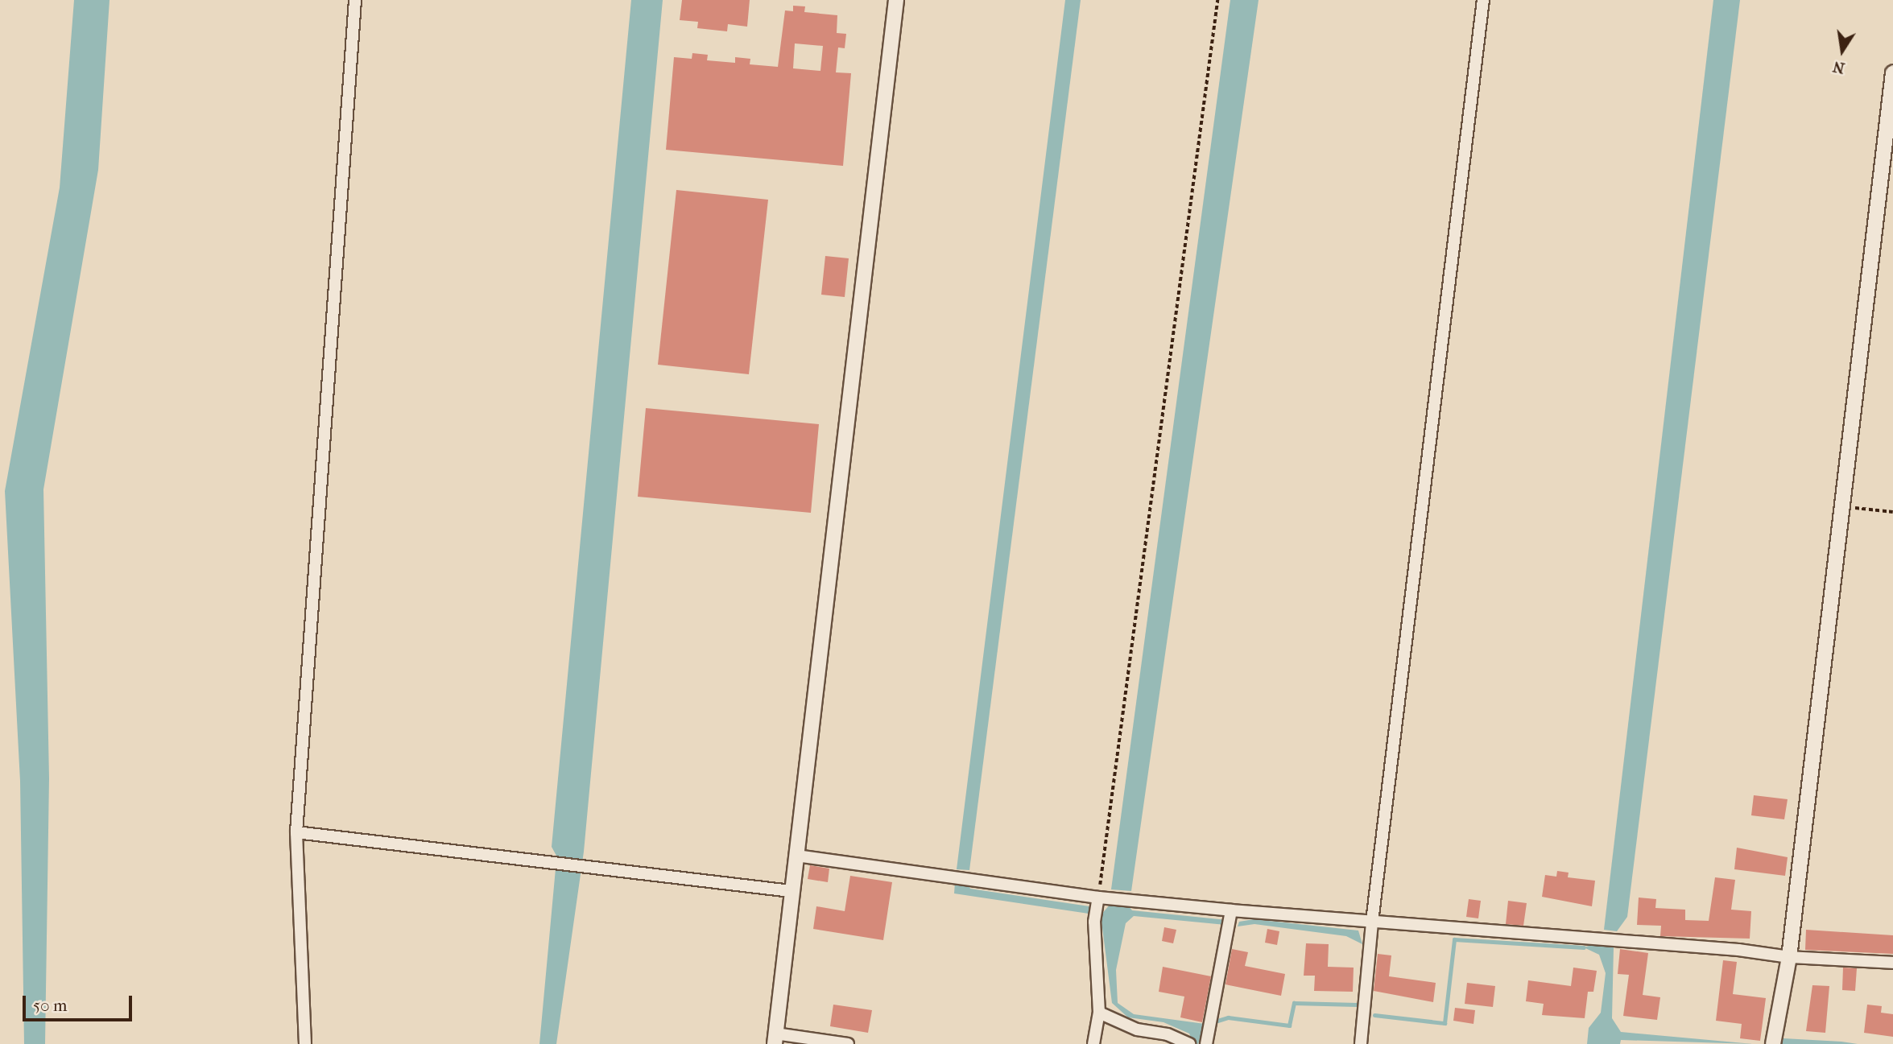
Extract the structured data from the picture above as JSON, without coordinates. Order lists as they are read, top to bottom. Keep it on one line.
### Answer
{"scale_bar":"50 m","north":"bottom"}
